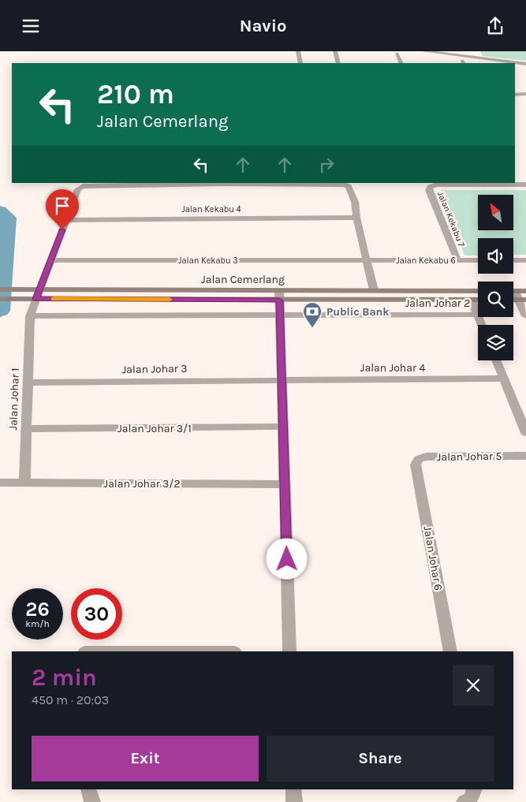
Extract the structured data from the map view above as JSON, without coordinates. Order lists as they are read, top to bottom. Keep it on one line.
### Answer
{"streets":{"main road":["Jalan Cemerlang"],"street":["Jalan Kekabu 4","Jalan Kekabu 7","Jalan Kekabu 3","Jalan Kekabu 6","Jalan Johar 2","Jalan Johar 4","Jalan Johar 3","Jalan Johar 1","Jalan Johar 3/1","Jalan Johar 5","Jalan Johar 3/2","Jalan Johar 6"]},"crossings":[["Jalan Kekabu 4","Jalan Johar 1"],["Jalan Kekabu 7","Jalan Kekabu 6"],["Jalan Kekabu 3","Jalan Kekabu 6"],["Jalan Kekabu 3","Jalan Johar 1"],["Jalan Cemerlang","Jalan Johar 1"],["Jalan Johar 4","Jalan Johar 3"],["Jalan Johar 3","Jalan Johar 1"],["Jalan Johar 1","Jalan Johar 3/1"],["Jalan Johar 1","Jalan Johar 3/2"],["Jalan Johar 5","Jalan Johar 6"]],"places":{"bank":["Public Bank"]},"north":"top left","page":{"header":"Navio","turn":["210 m","Jalan Cemerlang"],"speed":"26 km/h","limit":"30","heading":["2 min","450 m · 20:03"],"buttons":["Exit","Share"]}}
